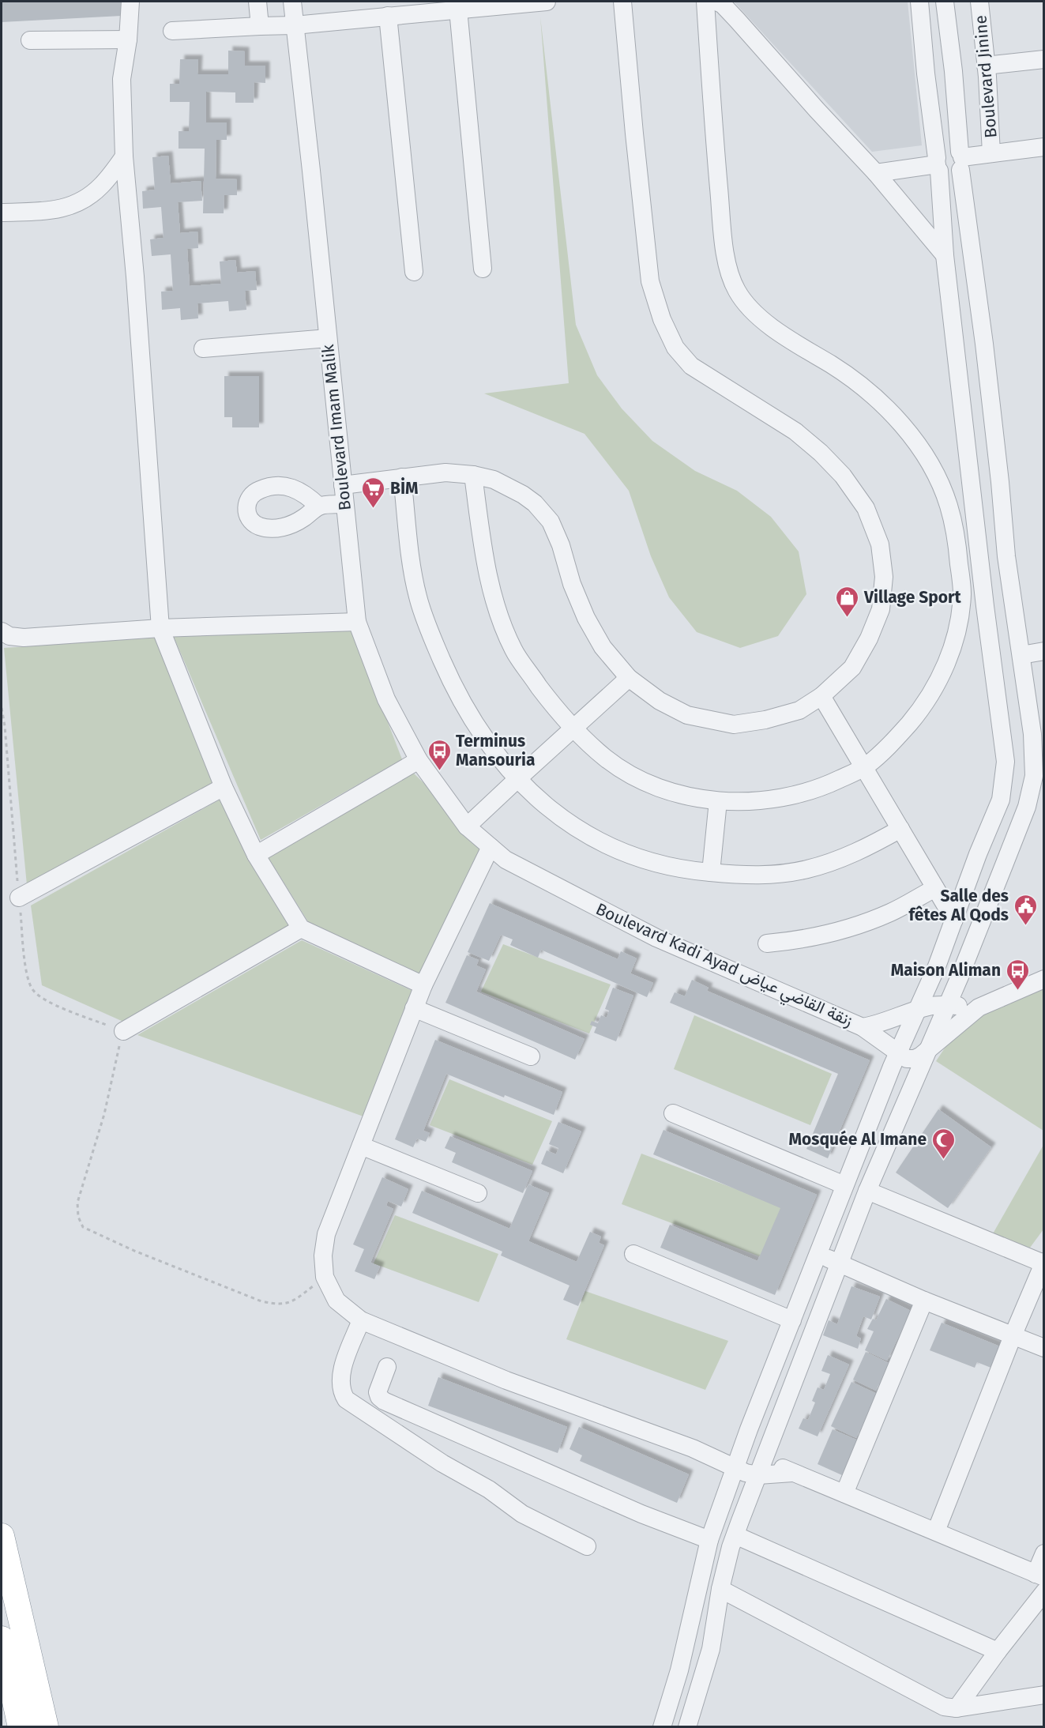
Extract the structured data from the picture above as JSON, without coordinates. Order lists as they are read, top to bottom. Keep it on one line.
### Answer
{"streets":{"street":["Boulevard Jinine","Boulevard Imam Malik","Boulevard Kadi Ayad زنقة القاضي عياض"]},"crossings":[["Boulevard Imam Malik","Boulevard Kadi Ayad زنقة القاضي عياض"]],"places":{"supermarket":["BİM"],"shop":["Village Sport"],"bus stop":["Terminus Mansouria","Maison Aliman"],"public building":["Salle des fêtes Al Qods"],"mosque":["Mosquée Al Imane"]}}
